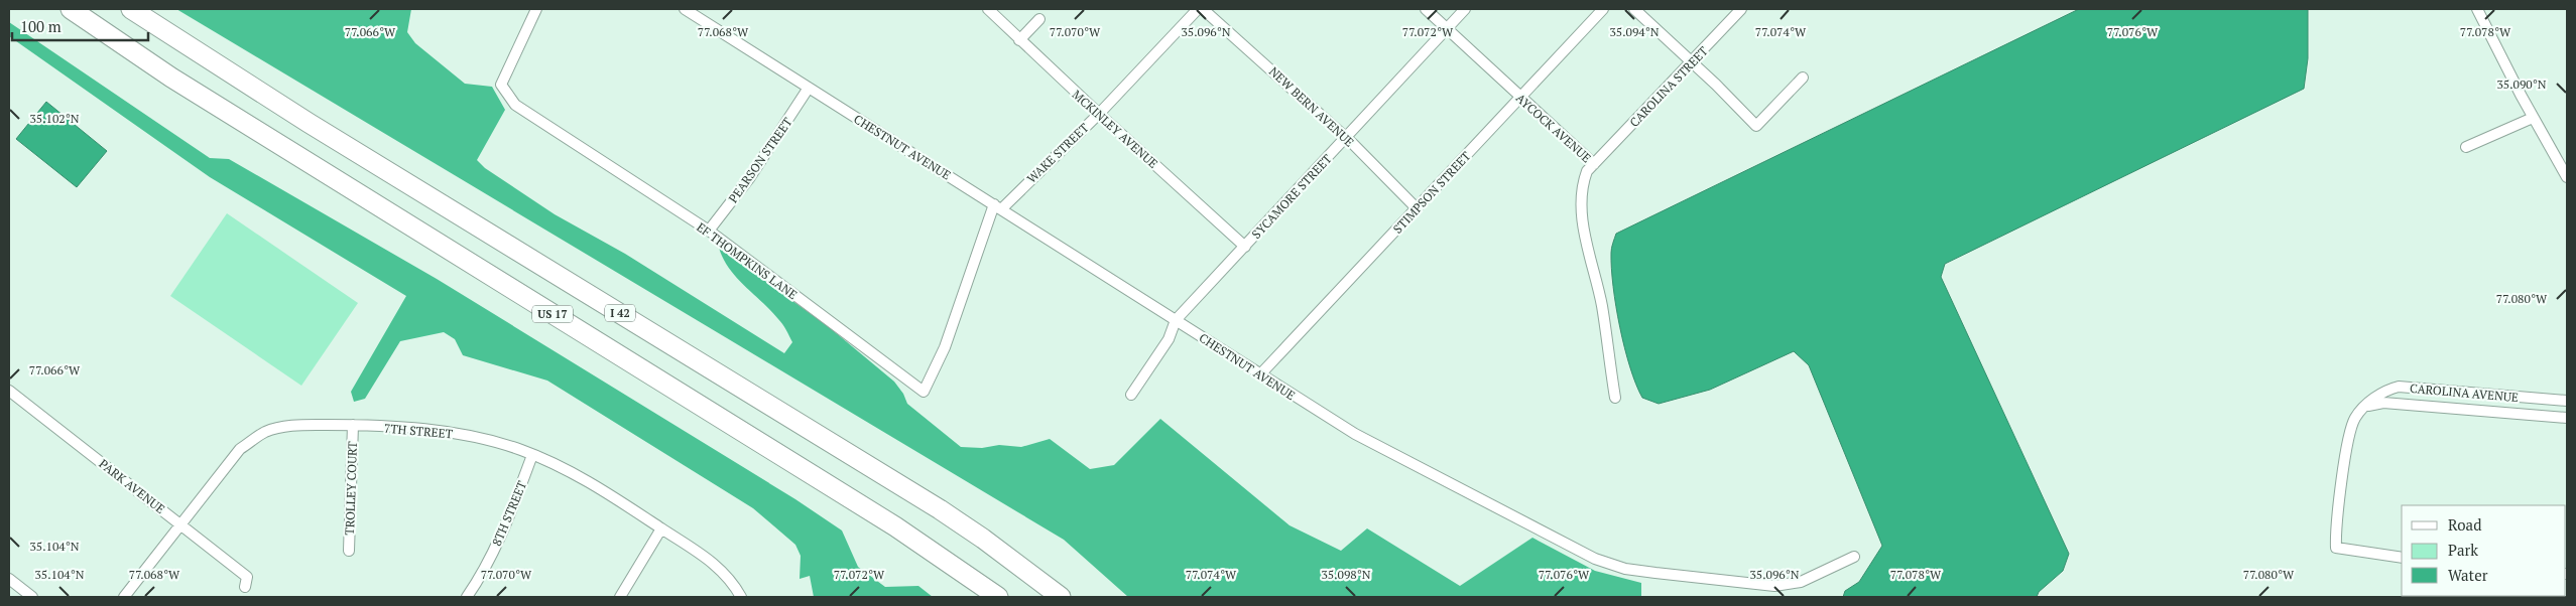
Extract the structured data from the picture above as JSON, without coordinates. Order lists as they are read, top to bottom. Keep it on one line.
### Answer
{"streets":{"highway":["I 42","US 17"],"street":["CAROLINA STREET","NEW BERN AVENUE","AYCOCK AVENUE","MCKINLEY AVENUE","CHESTNUT AVENUE","WAKE STREET","PEARSON STREET","STIMPSON STREET","SYCAMORE STREET","EF THOMPKINS LANE","CAROLINA AVENUE","7TH STREET","PARK AVENUE","TROLLEY COURT","8TH STREET"]},"crossings":[["CAROLINA STREET","AYCOCK AVENUE"],["NEW BERN AVENUE","STIMPSON STREET"],["NEW BERN AVENUE","SYCAMORE STREET"],["AYCOCK AVENUE","STIMPSON STREET"],["AYCOCK AVENUE","SYCAMORE STREET"],["MCKINLEY AVENUE","WAKE STREET"],["MCKINLEY AVENUE","SYCAMORE STREET"],["CHESTNUT AVENUE","WAKE STREET"],["CHESTNUT AVENUE","PEARSON STREET"],["CHESTNUT AVENUE","STIMPSON STREET"],["CHESTNUT AVENUE","SYCAMORE STREET"],["WAKE STREET","EF THOMPKINS LANE"],["PEARSON STREET","EF THOMPKINS LANE"],["7TH STREET","PARK AVENUE"],["7TH STREET","TROLLEY COURT"],["7TH STREET","8TH STREET"]],"legend":["Road","Park","Water"],"scale_bar":"100 m","coordinates":["77.066°W","77.068°W","77.070°W","35.096°N","77.072°W","35.094°N","77.074°W","77.076°W","77.078°W","35.090°N","35.102°N","77.080°W","35.104°N","35.098°N"]}
